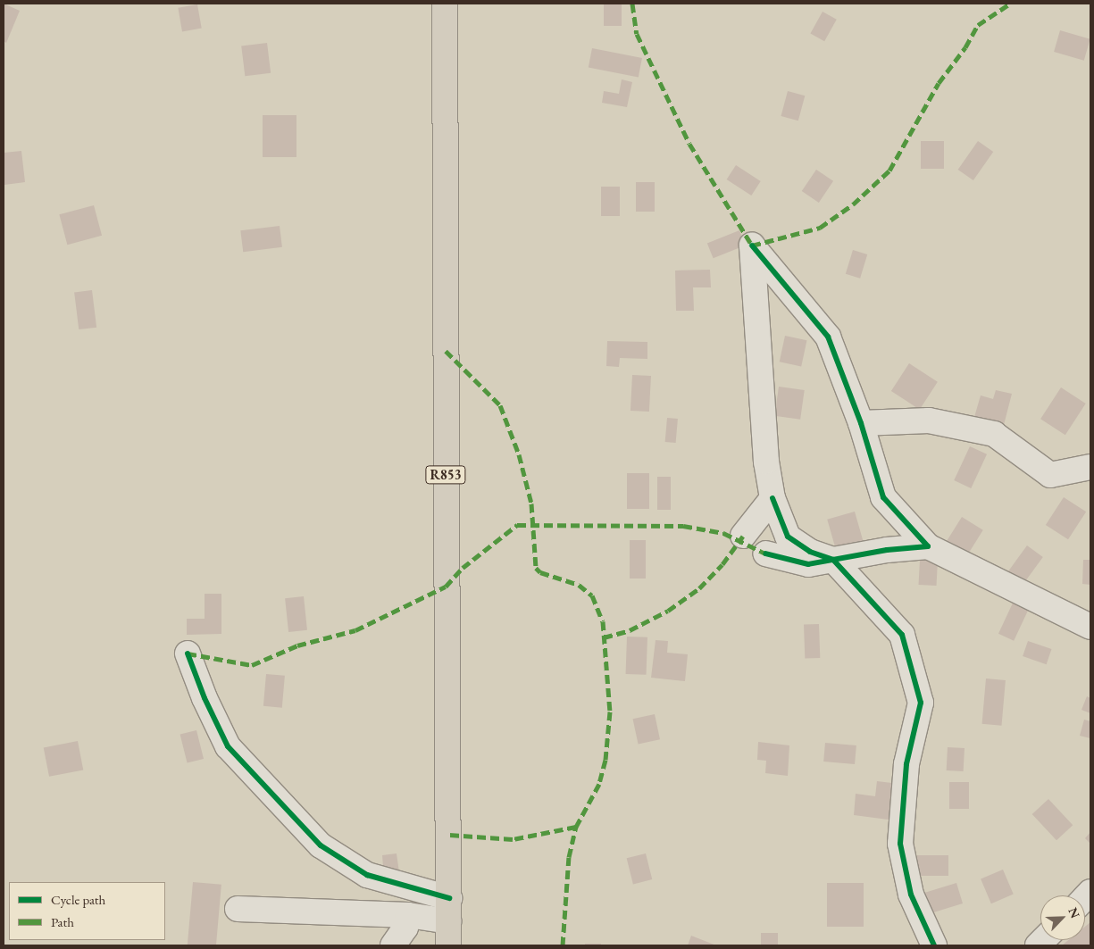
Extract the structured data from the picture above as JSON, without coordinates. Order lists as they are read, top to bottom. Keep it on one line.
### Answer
{"streets":{"main road":["R853"]},"legend":["Cycle path","Path"],"north":"top right"}
